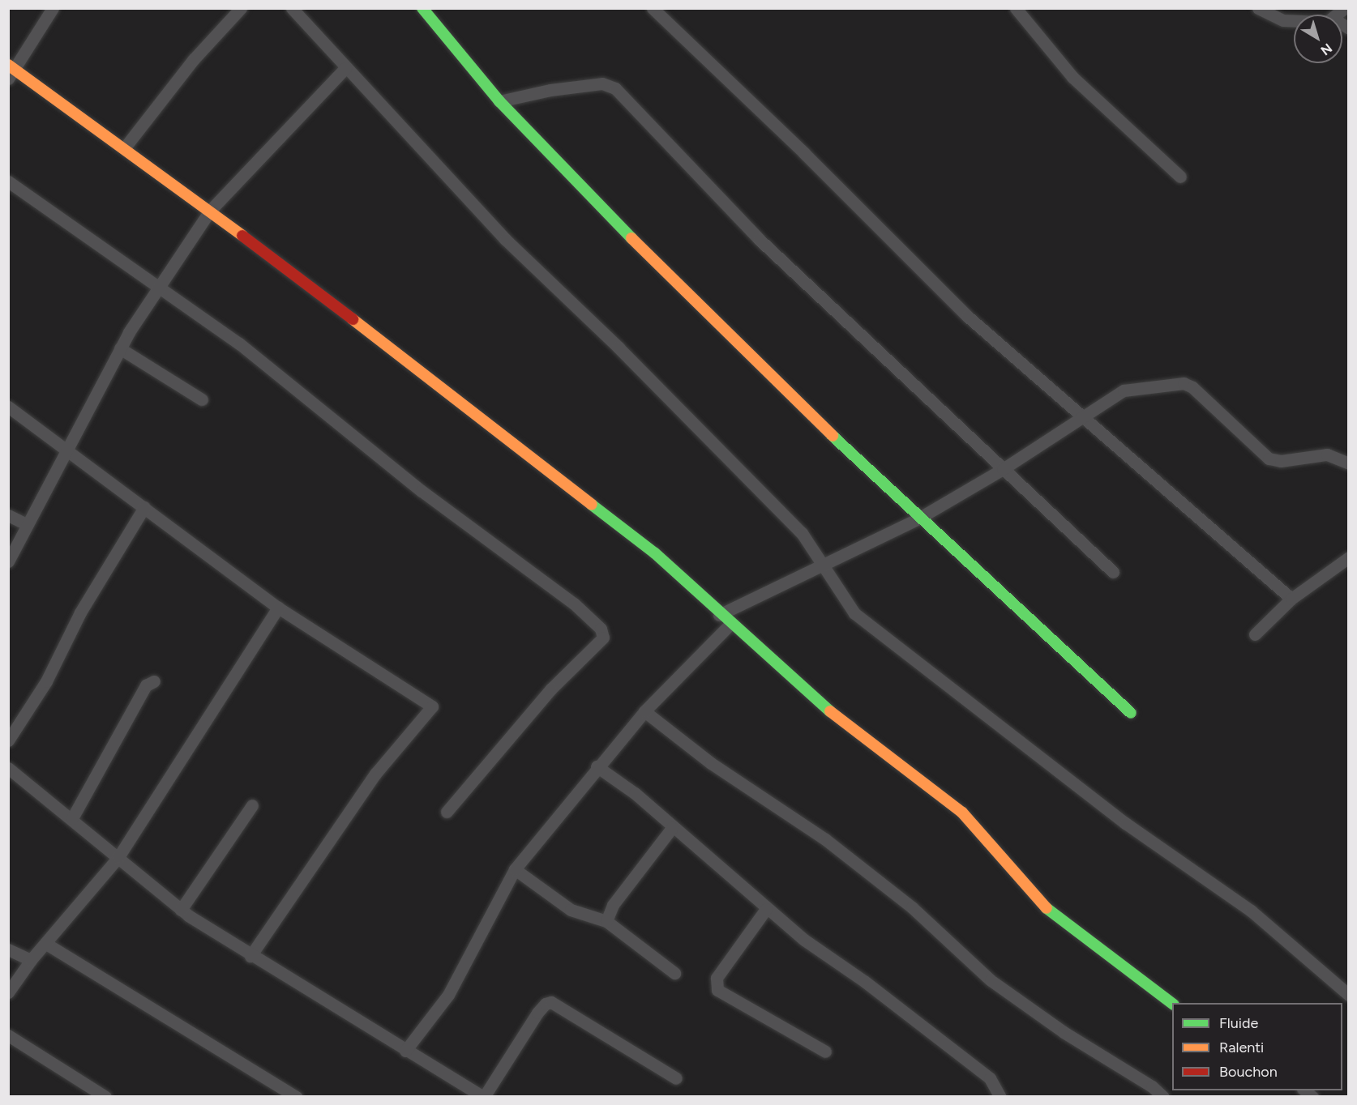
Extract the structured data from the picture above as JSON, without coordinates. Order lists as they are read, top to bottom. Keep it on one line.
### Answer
{"legend":["Fluide","Ralenti","Bouchon"],"north":"bottom right"}
